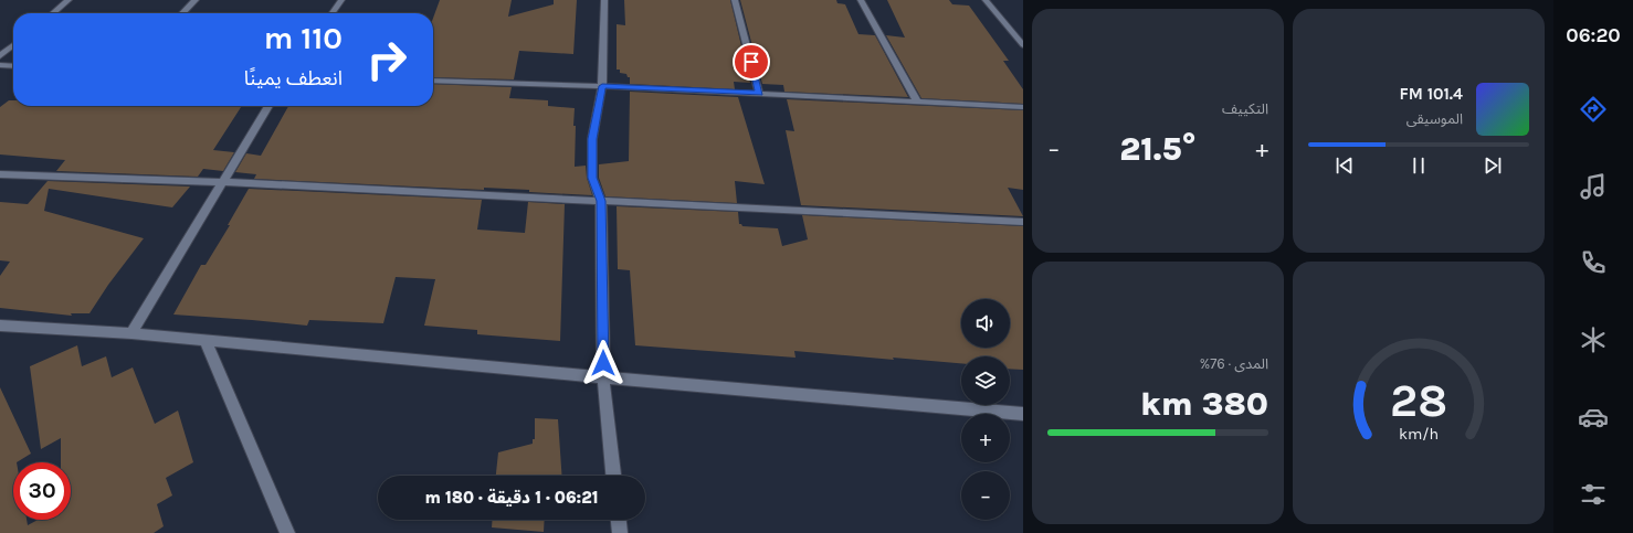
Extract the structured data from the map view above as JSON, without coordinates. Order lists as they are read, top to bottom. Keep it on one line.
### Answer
{"page":{"tabs":"06:20","tile":["التكييف",["المدى · 76%","380 km"]],"turn":["110 m","انعطف يمينًا"],"song":["101.4 FM","الموسيقى"],"heat":["−","21.5°","+"],"map_buttons":["+","−"],"limit":"30","trip":"06:21 · 1 دقيقة · 180 m","gauge":["28","km/h"]}}
